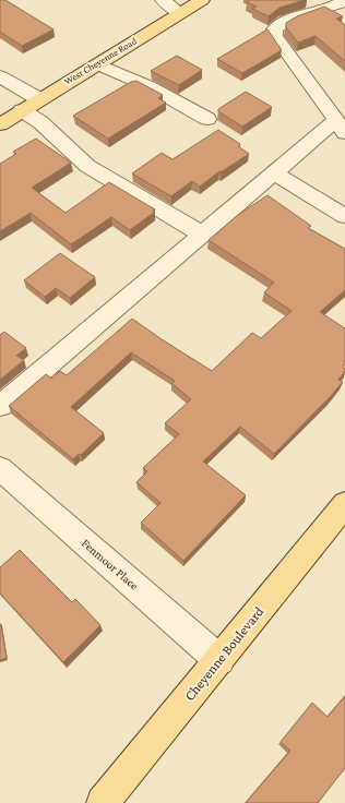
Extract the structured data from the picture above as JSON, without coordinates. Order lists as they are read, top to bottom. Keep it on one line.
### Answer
{"streets":{"main road":["West Cheyenne Road","Cheyenne Boulevard"],"street":["Fenmoor Place"]},"crossings":[["Fenmoor Place","Cheyenne Boulevard"]]}
